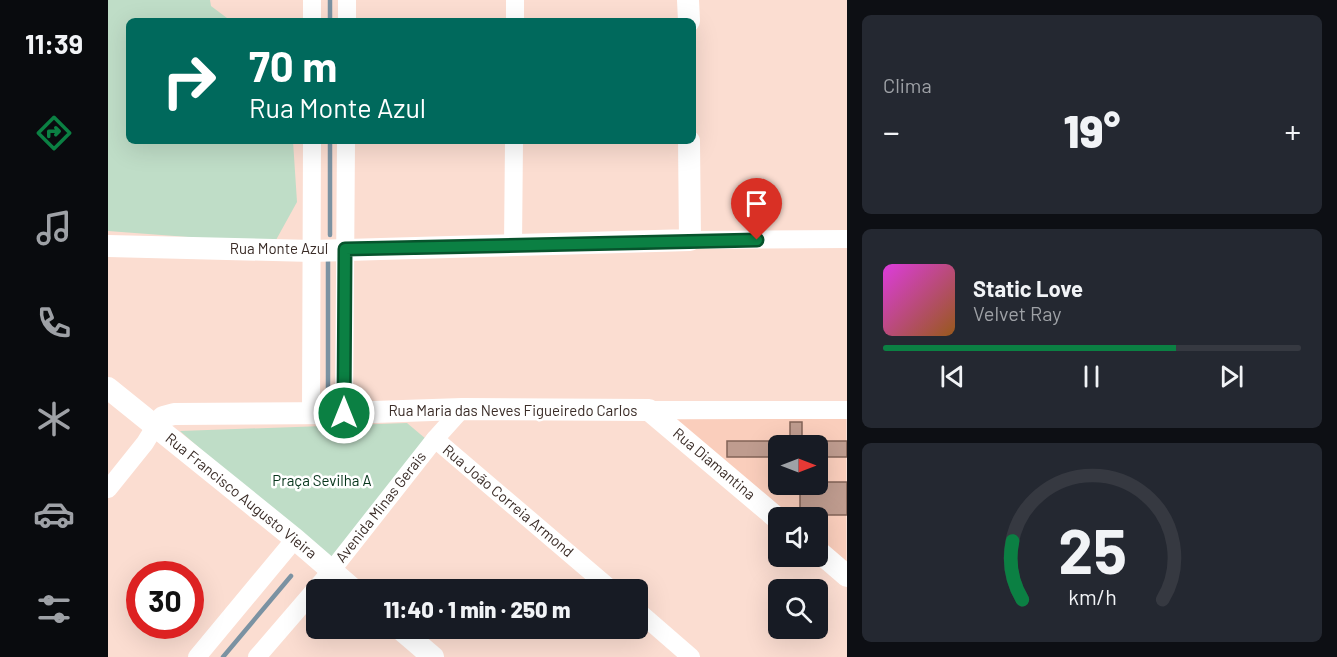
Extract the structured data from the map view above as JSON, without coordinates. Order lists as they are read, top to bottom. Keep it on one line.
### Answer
{"streets":{"street":["Rua Monte Azul","Rua Maria das Neves Figueiredo Carlos","Rua Diamantina","Rua Francisco Augusto Vieira","Rua João Correia Armond","Avenida Minas Gerais"]},"crossings":[["Rua Maria das Neves Figueiredo Carlos","Rua Diamantina"],["Rua Maria das Neves Figueiredo Carlos","Rua Francisco Augusto Vieira"],["Rua Maria das Neves Figueiredo Carlos","Rua João Correia Armond"],["Rua Francisco Augusto Vieira","Avenida Minas Gerais"],["Rua João Correia Armond","Avenida Minas Gerais"]],"parks":["Praça Sevilha A"],"north":"right","page":{"tabs":"11:39","tile":"Clima","turn":["70 m","Rua Monte Azul"],"heat":["−","19°","+"],"song":["Static Love","Velvet Ray"],"limit":"30","trip":"11:40 · 1 min · 250 m","gauge":["25","km/h"]}}
